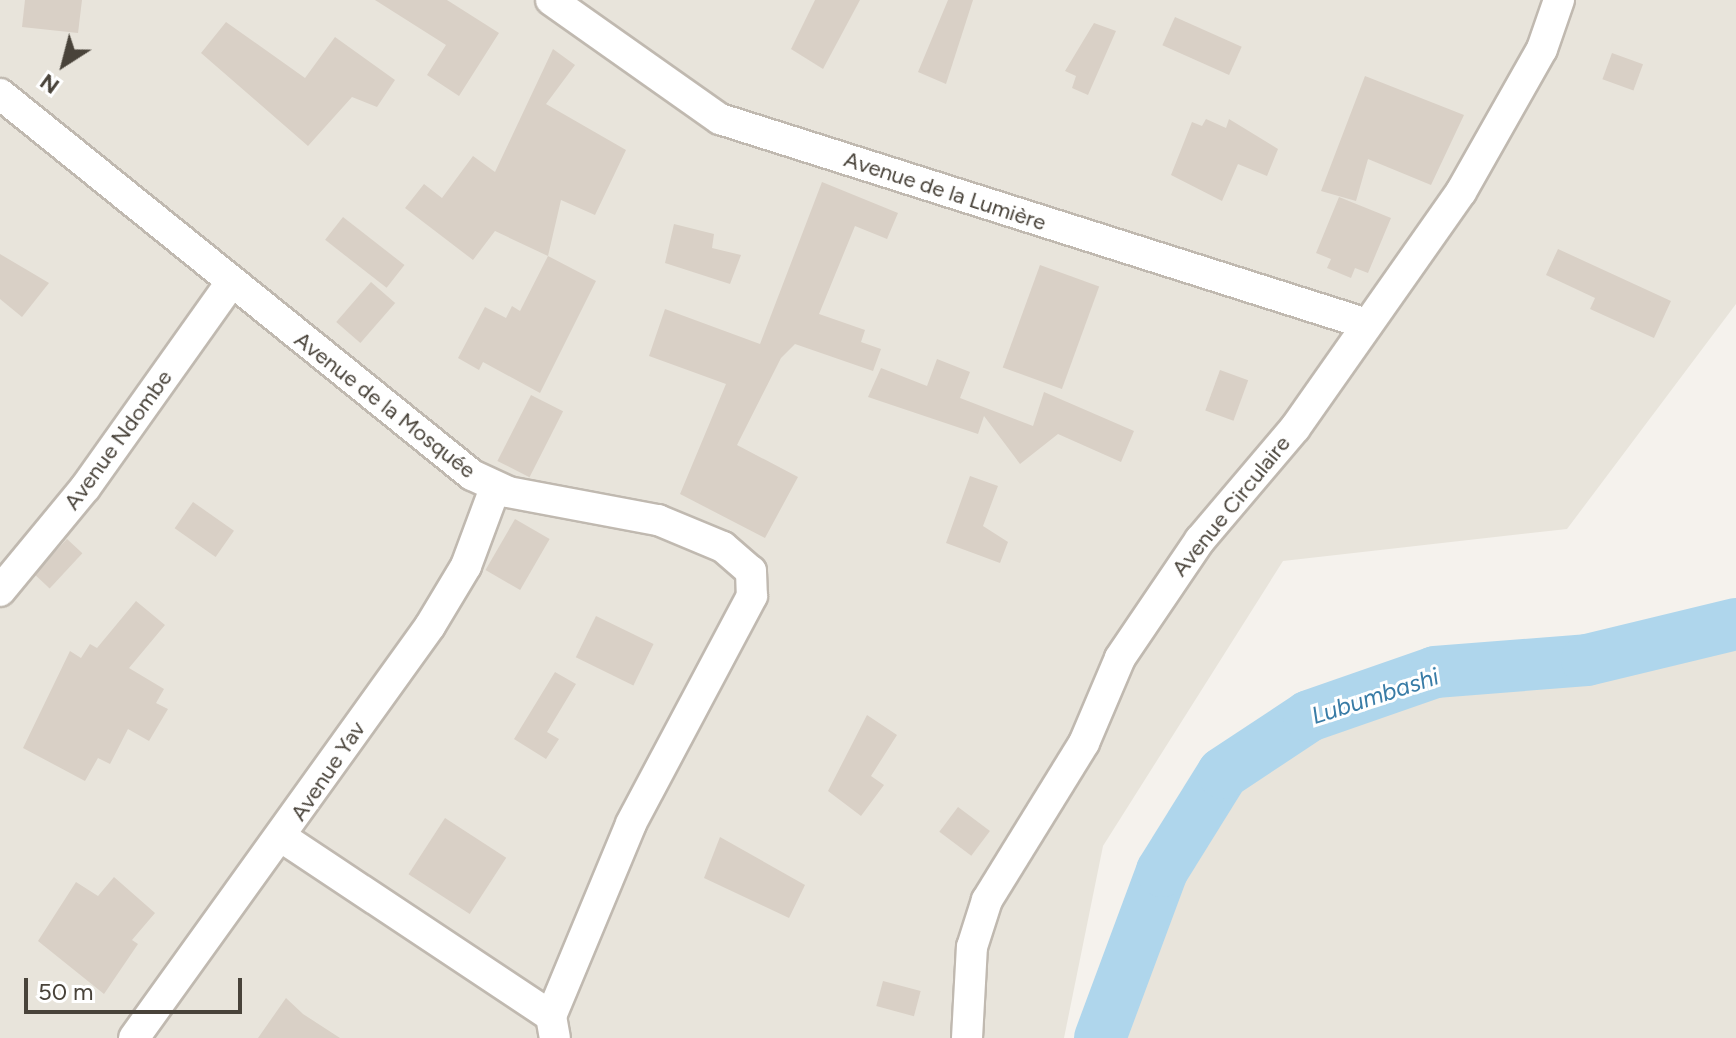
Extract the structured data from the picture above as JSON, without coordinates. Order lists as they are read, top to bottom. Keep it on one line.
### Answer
{"streets":{"street":["Avenue de la Lumière","Avenue de la Mosquée","Avenue Ndombe","Avenue Circulaire","Avenue Yav"]},"crossings":[["Avenue de la Lumière","Avenue Circulaire"],["Avenue de la Mosquée","Avenue Ndombe"],["Avenue de la Mosquée","Avenue Yav"]],"water":["Lubumbashi"],"scale_bar":"50 m","north":"bottom left"}
